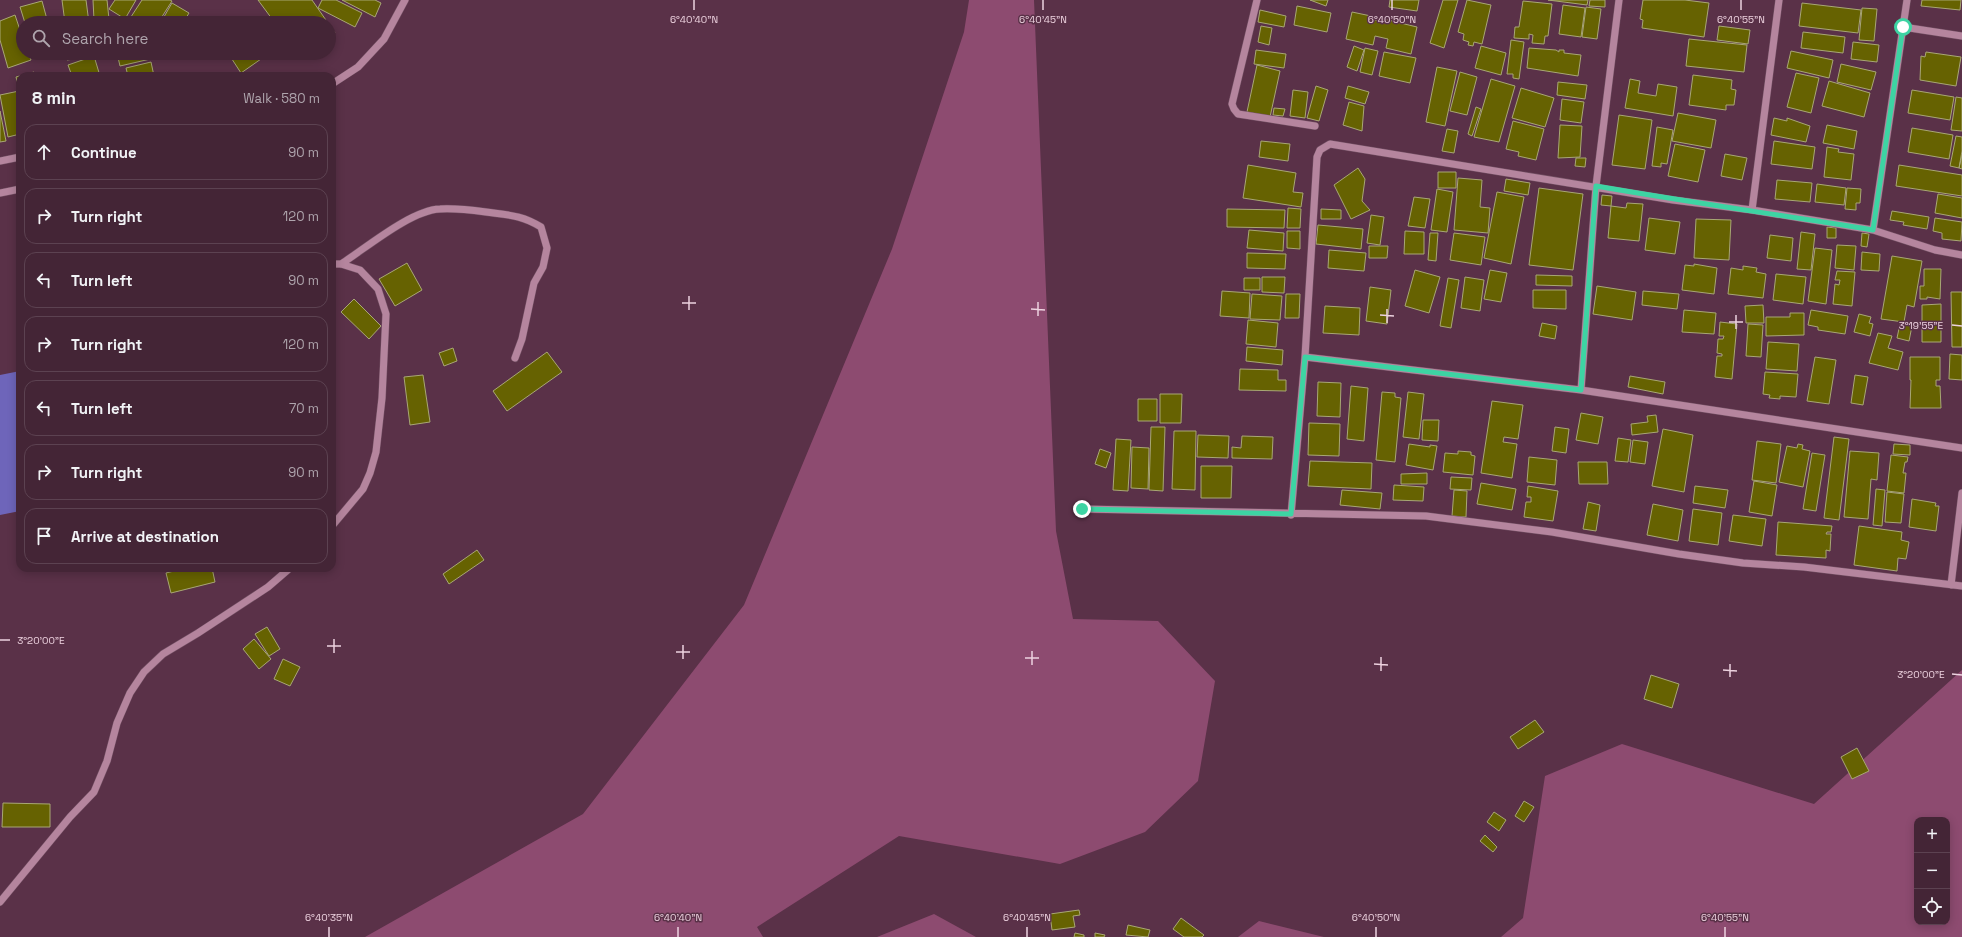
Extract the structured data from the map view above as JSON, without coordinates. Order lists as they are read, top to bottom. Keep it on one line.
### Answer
{"page":{"search":"Search here","heading":["8 min","Walk · 580 m"],"list":[["Continue","90 m"],["Turn right","120 m"],["Turn left","90 m"],["Turn right","120 m"],["Turn left","70 m"],["Turn right","90 m"],"Arrive at destination"],"map_buttons":["+","−"]},"coordinates":["6°40'40\"N","6°40'45\"N","6°40'50\"N","6°40'55\"N","3°19'55\"E","3°20'00\"E","6°40'35\"N"]}
